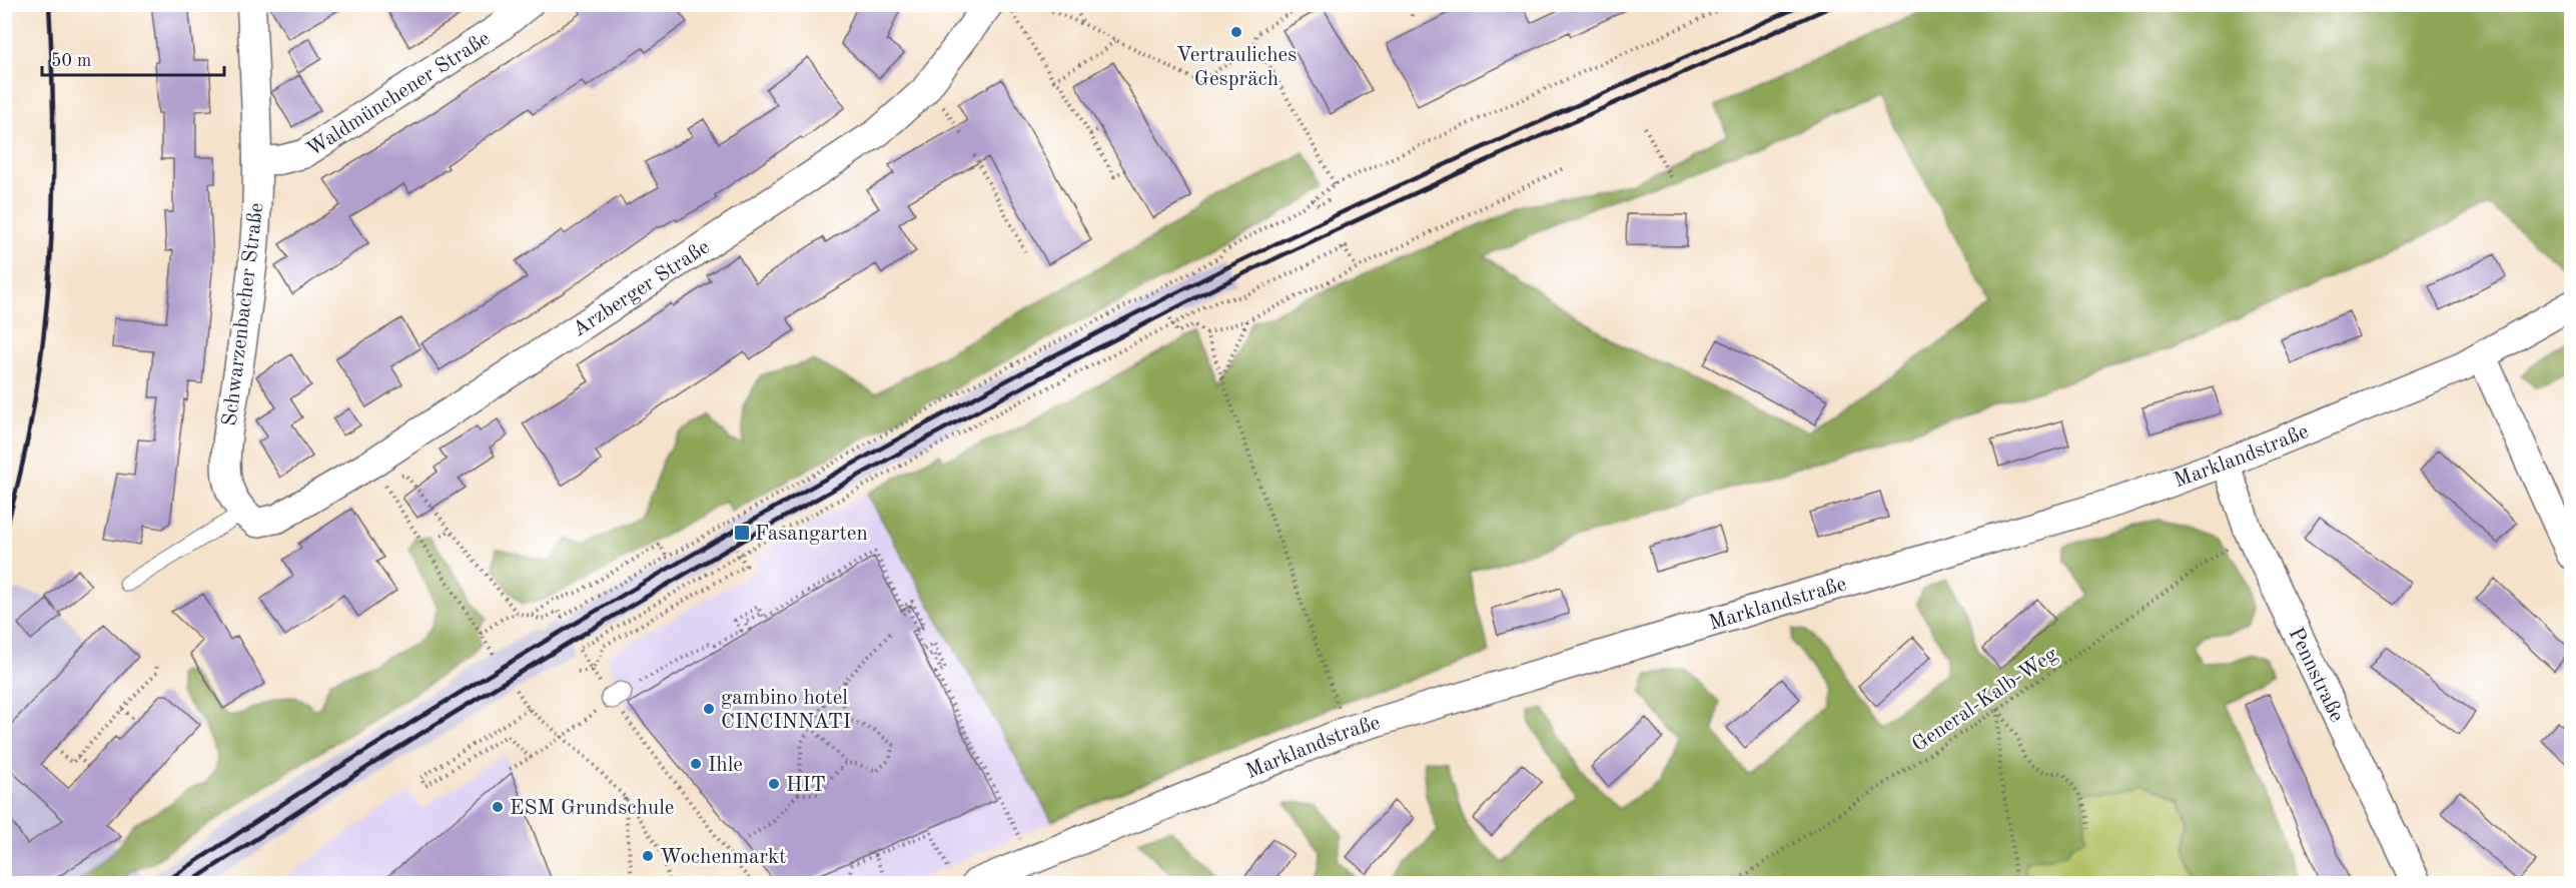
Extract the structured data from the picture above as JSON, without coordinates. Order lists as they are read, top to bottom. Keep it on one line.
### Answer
{"streets":{"street":["Waldmünchener Straße","Arzberger Straße","Schwarzenbacher Straße","Marklandstraße","Pennstraße"],"path":["General-Kalb-Weg"]},"crossings":[["Waldmünchener Straße","Schwarzenbacher Straße"],["Arzberger Straße","Schwarzenbacher Straße"],["Marklandstraße","Pennstraße"],["Pennstraße","General-Kalb-Weg"]],"places":{"other":["Vertrauliches Gespräch","gambino hotel CINCINNATI","Ihle","HIT","ESM Grundschule","Wochenmarkt"],"transit":["Fasangarten"]},"scale_bar":"50 m"}
